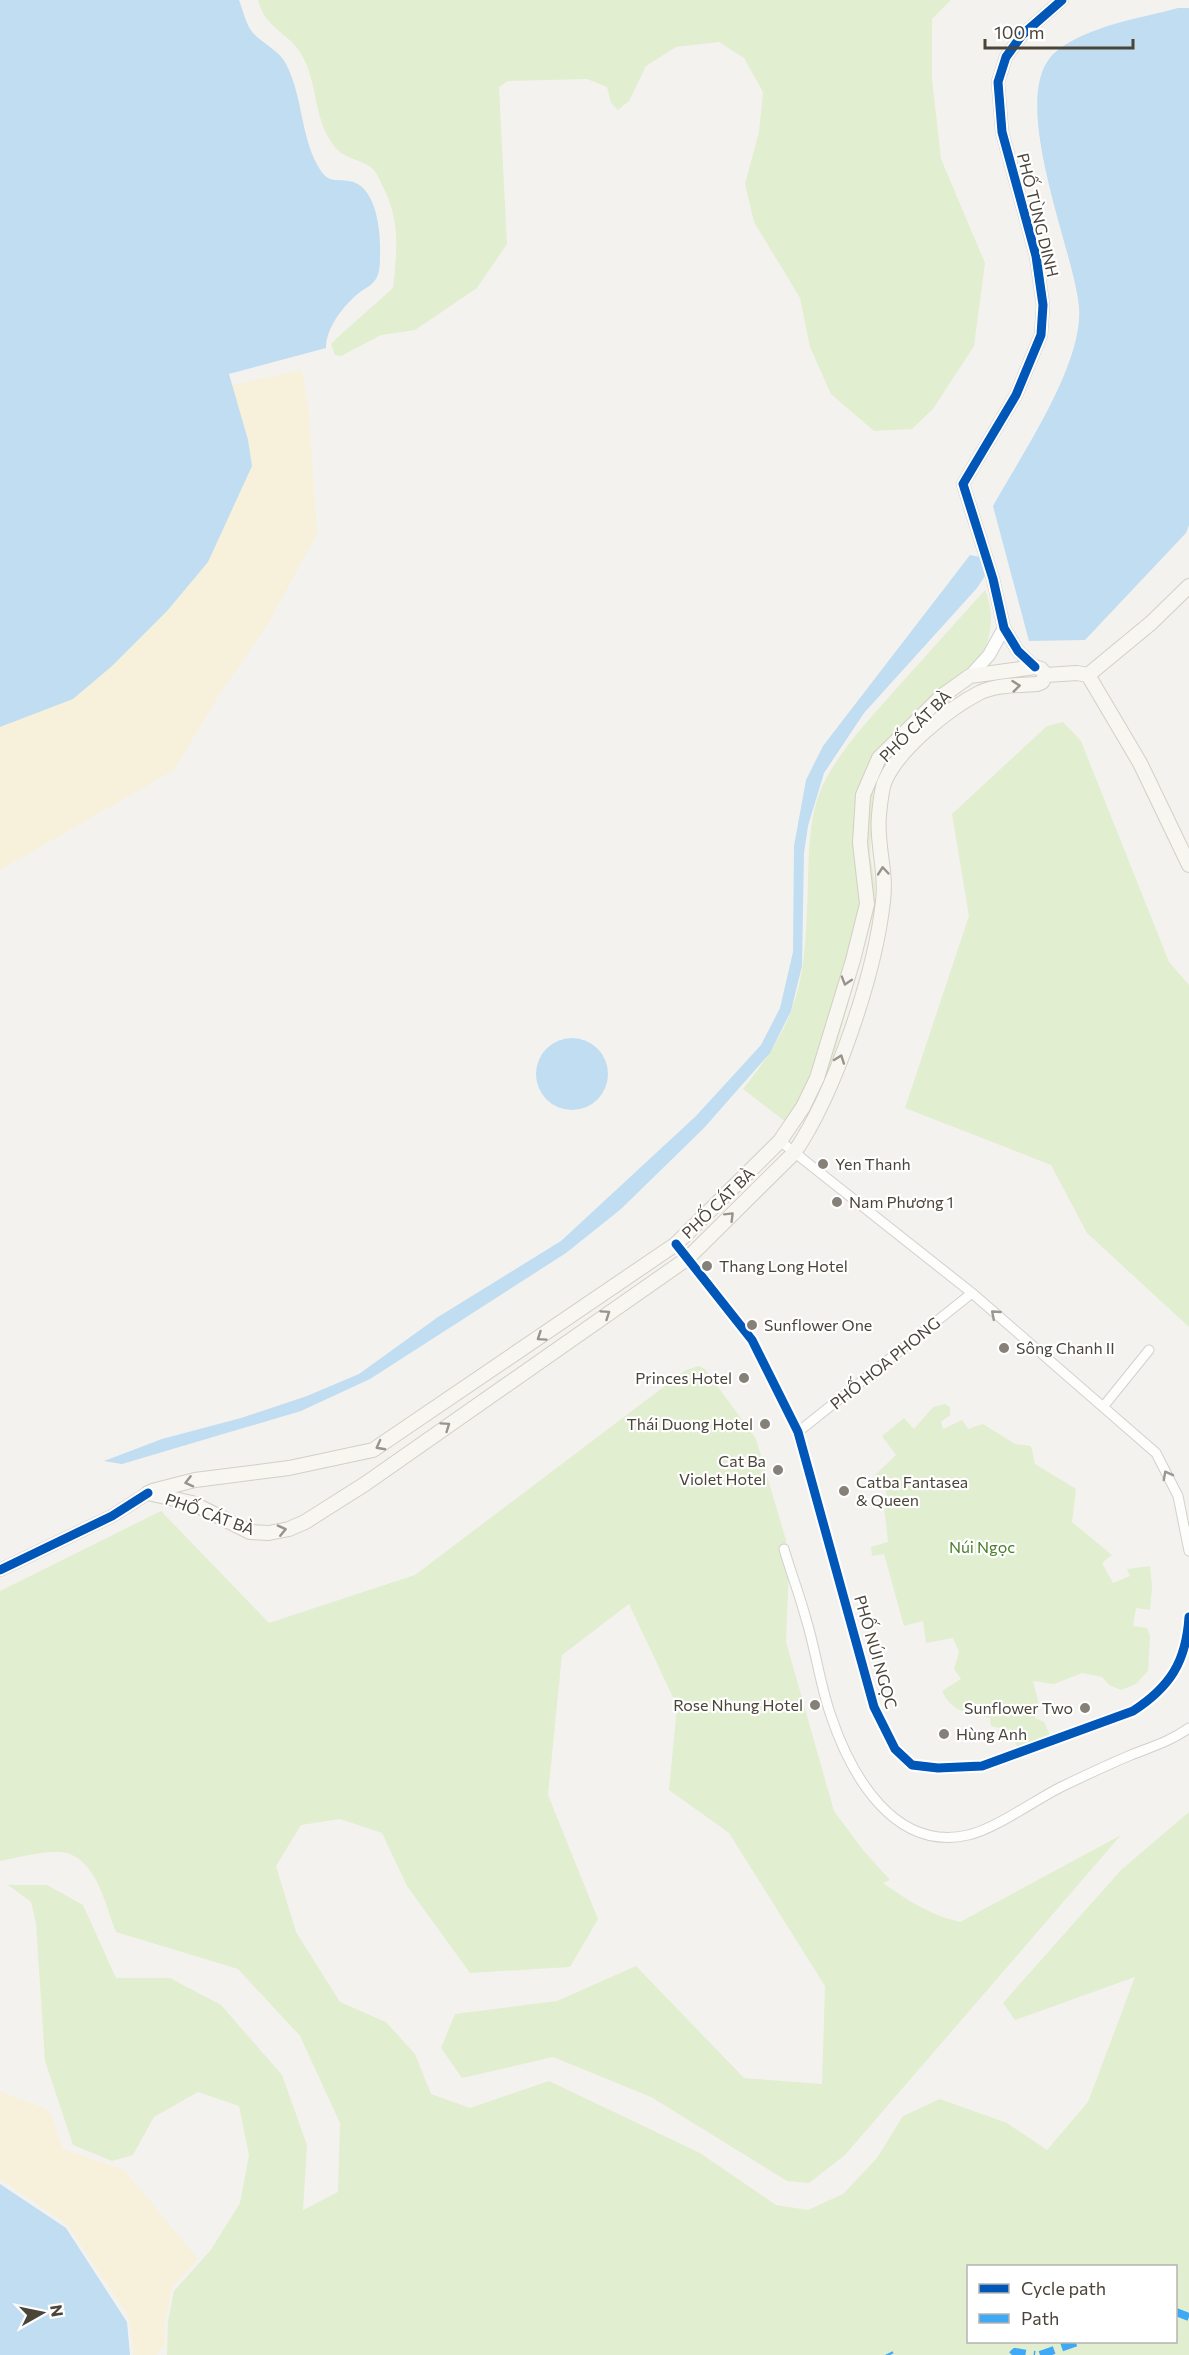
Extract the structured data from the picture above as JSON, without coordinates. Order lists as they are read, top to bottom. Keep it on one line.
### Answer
{"streets":{"main road":["PHỐ CÁT BÀ"],"street":["PHỐ TÙNG DINH","PHỐ HOA PHONG","PHỐ NÚI NGỌC"]},"crossings":[["PHỐ CÁT BÀ","PHỐ NÚI NGỌC"],["PHỐ HOA PHONG","PHỐ NÚI NGỌC"]],"parks":["Núi Ngọc"],"places":["Yen Thanh","Nam Phương 1","Thang Long Hotel","Sunflower One","Sông Chanh II","Princes Hotel","Thái Duong Hotel","Cat Ba Violet Hotel","Catba Fantasea & Queen","Rose Nhung Hotel","Sunflower Two","Hùng Anh"],"legend":["Cycle path","Path"],"scale_bar":"100 m","north":"right"}
